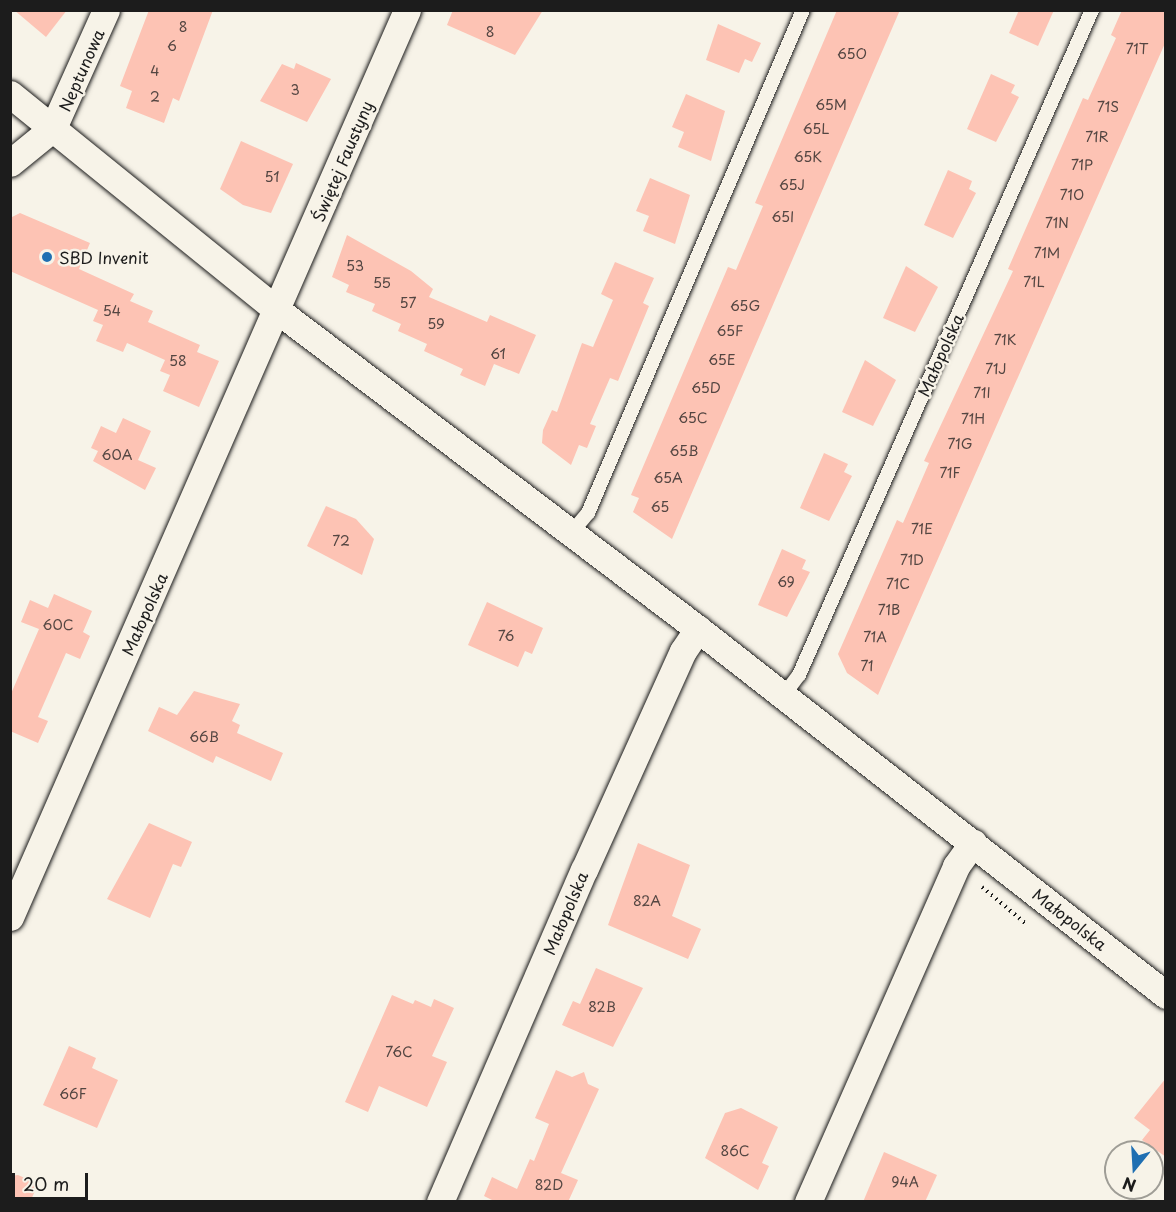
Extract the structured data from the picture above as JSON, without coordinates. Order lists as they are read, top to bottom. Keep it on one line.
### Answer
{"streets":{"street":["Neptunowa","Świętej Faustyny","Małopolska"]},"crossings":[["Neptunowa","Małopolska"],["Świętej Faustyny","Małopolska"]],"places":["SBD Invenit"],"house_numbers":["8","8","6","71T","65O","4","3","2","65M","71S","65L","71R","65K","71P","51","65J","71O","65I","71N","71M","53","71L","55","57","65G","54","59","65F","71K","61","65E","58","71J","65D","71I","65C","71H","71G","65B","60A","71F","65A","65","71E","72","71D","69","71C","71B","60C","76","71A","71","66B","82A","82B","76C","66F","86C","94A","82D"],"scale_bar":"20 m","north":"bottom"}
